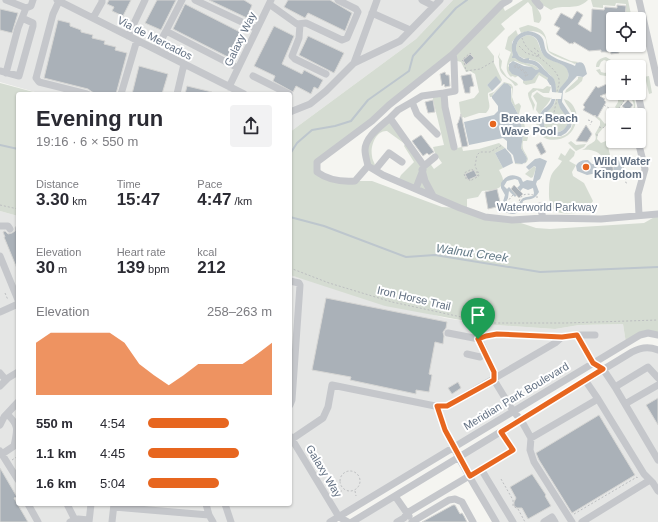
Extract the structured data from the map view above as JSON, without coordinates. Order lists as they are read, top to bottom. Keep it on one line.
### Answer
{"streets":{"street":["Via de Mercados","Galaxy Way","Waterworld Parkway","Meridian Park Boulevard"],"path":["Iron Horse Trail"]},"crossings":[["Via de Mercados","Galaxy Way"],["Galaxy Way","Meridian Park Boulevard"]],"water":["Walnut Creek"],"places":["Breaker Beach Wave Pool","Wild Water Kingdom"],"page":{"map_buttons":["+","−"],"heading":["Evening run","19:16 · 6 × 550 m"],"stats":[["Distance","3.30 km"],["Time","15:47"],["Pace","4:47 /km"],["Elevation","30 m"],["Heart rate","139 bpm"],["kcal","212"]],"chart":["Elevation","258–263 m"],"list":[{"name":"550 m","note":"4:54"},{"name":"1.1 km","note":"4:45"},{"name":"1.6 km","note":"5:04"}]}}
